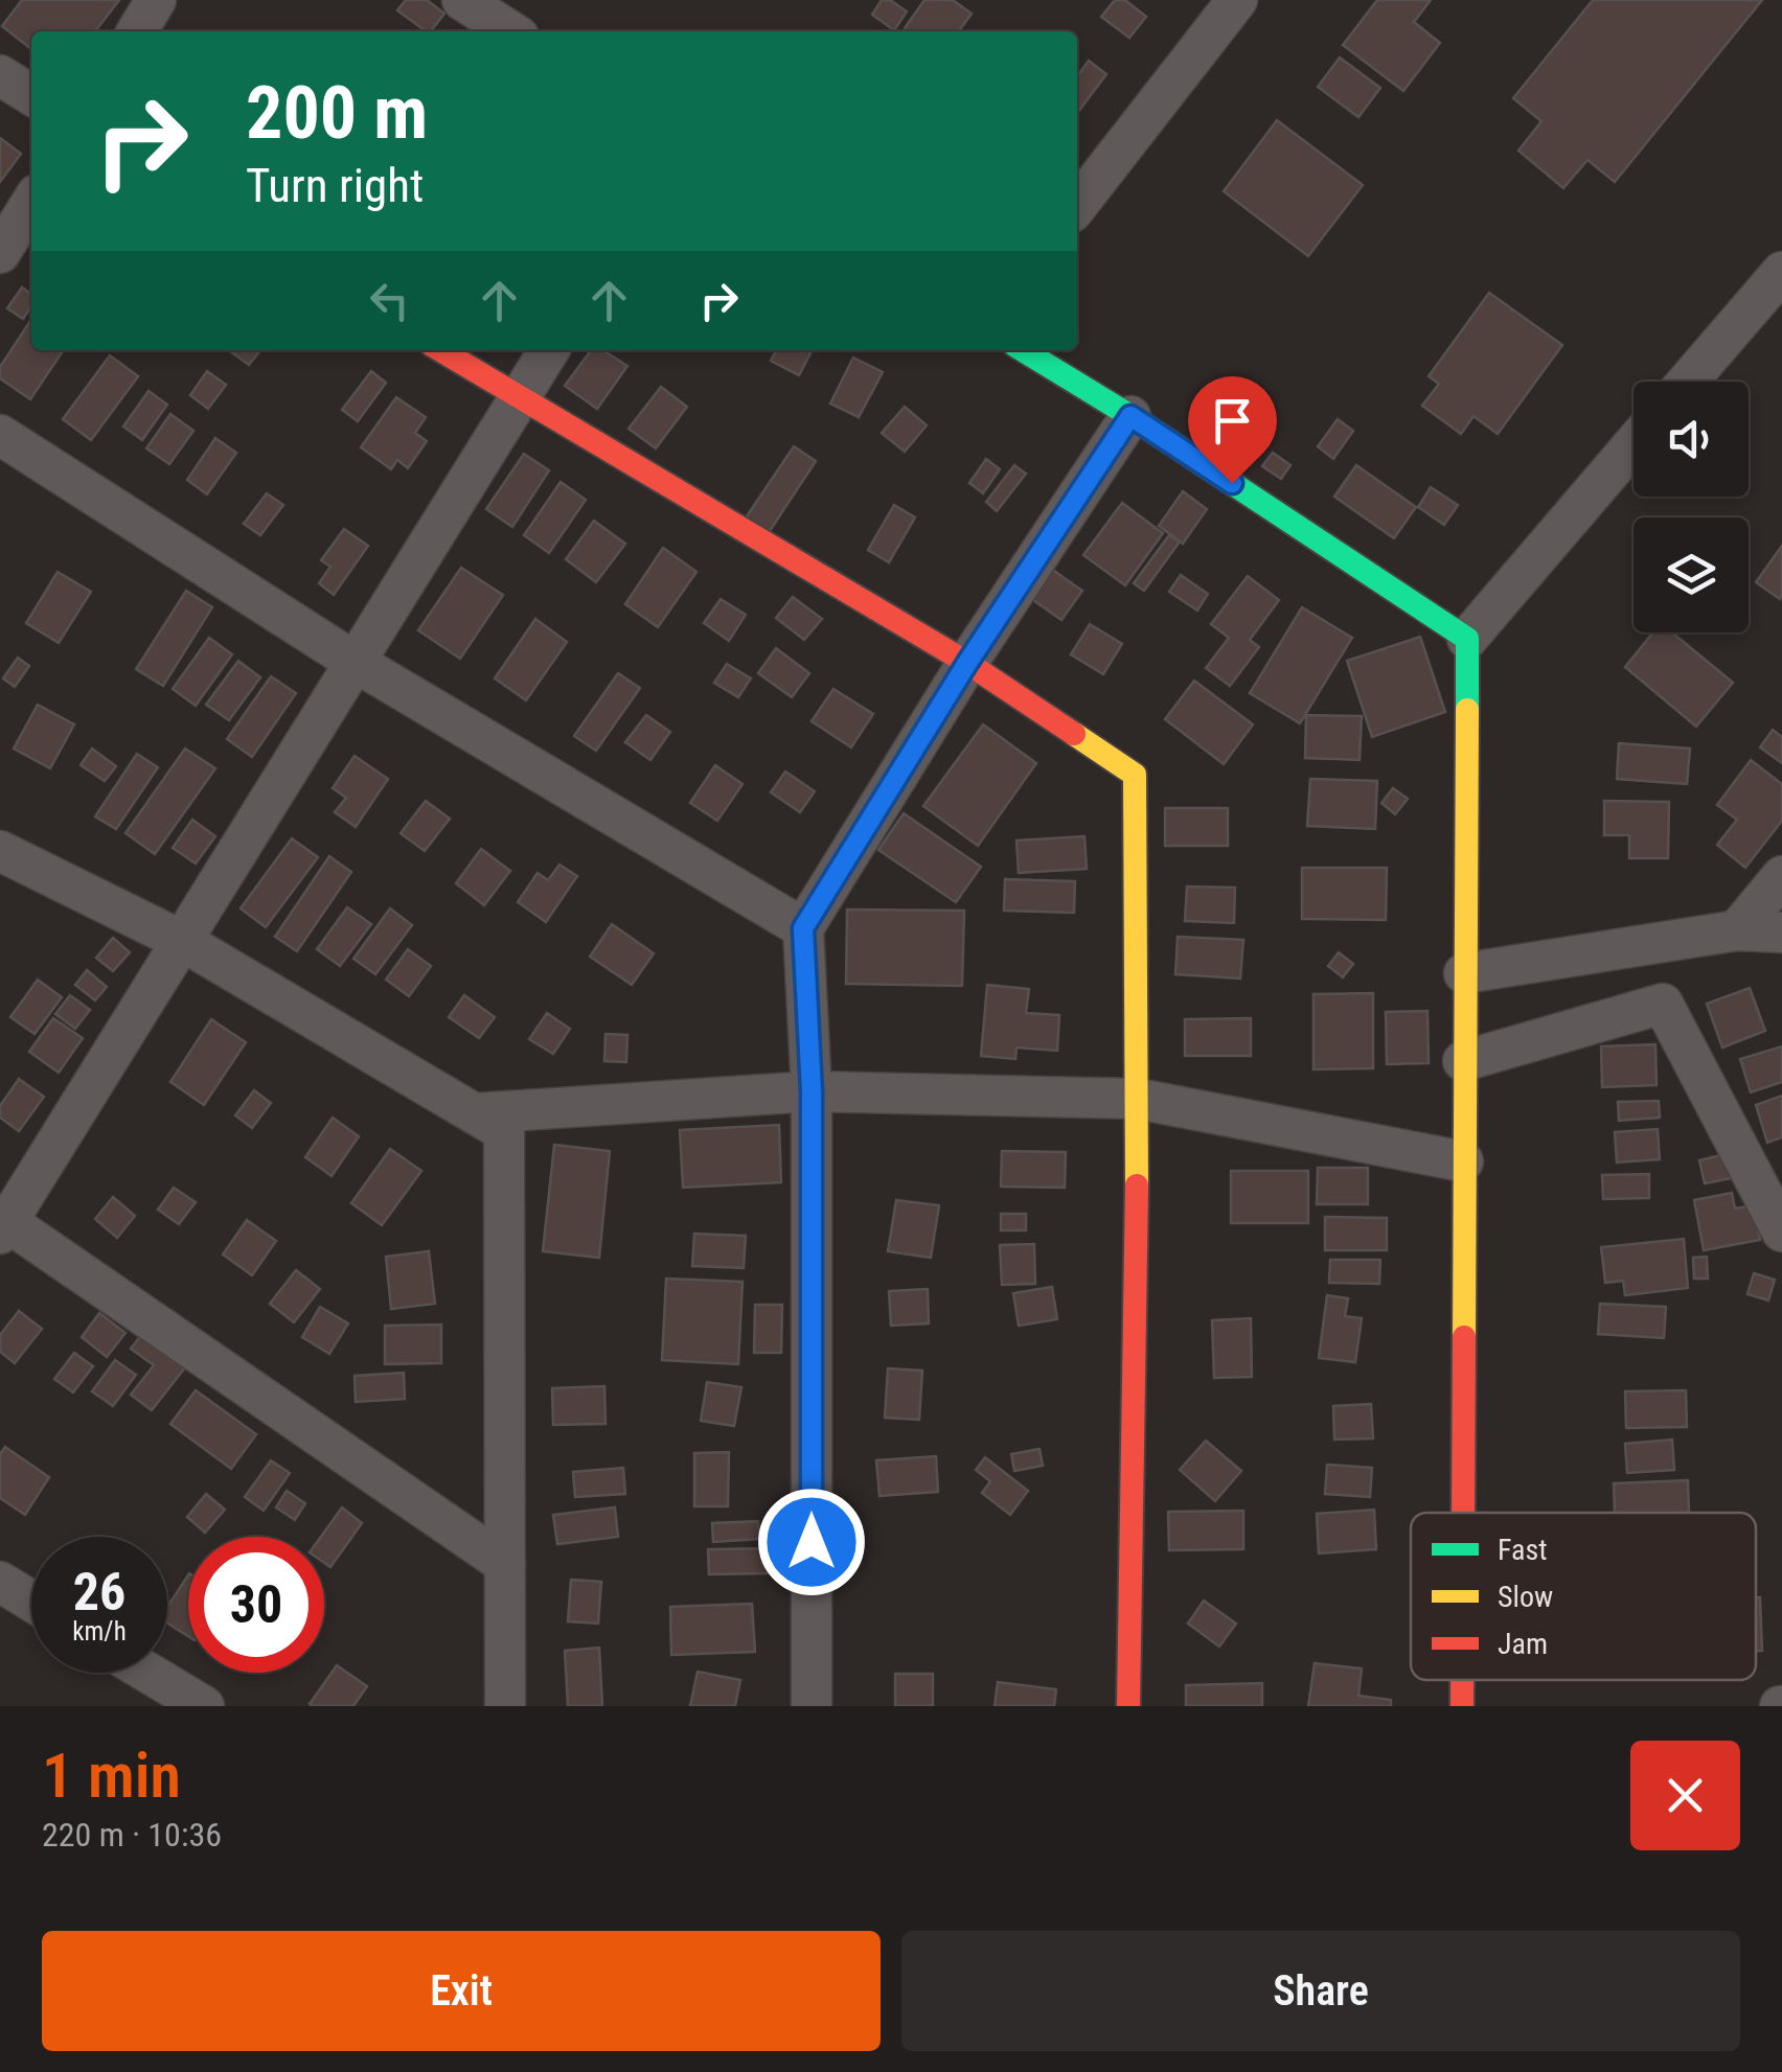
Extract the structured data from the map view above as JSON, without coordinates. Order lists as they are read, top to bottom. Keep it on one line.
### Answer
{"legend":["Fast","Slow","Jam"],"page":{"turn":["200 m","Turn right"],"speed":"26 km/h","limit":"30","heading":["1 min","220 m · 10:36"],"buttons":["Exit","Share"]}}
